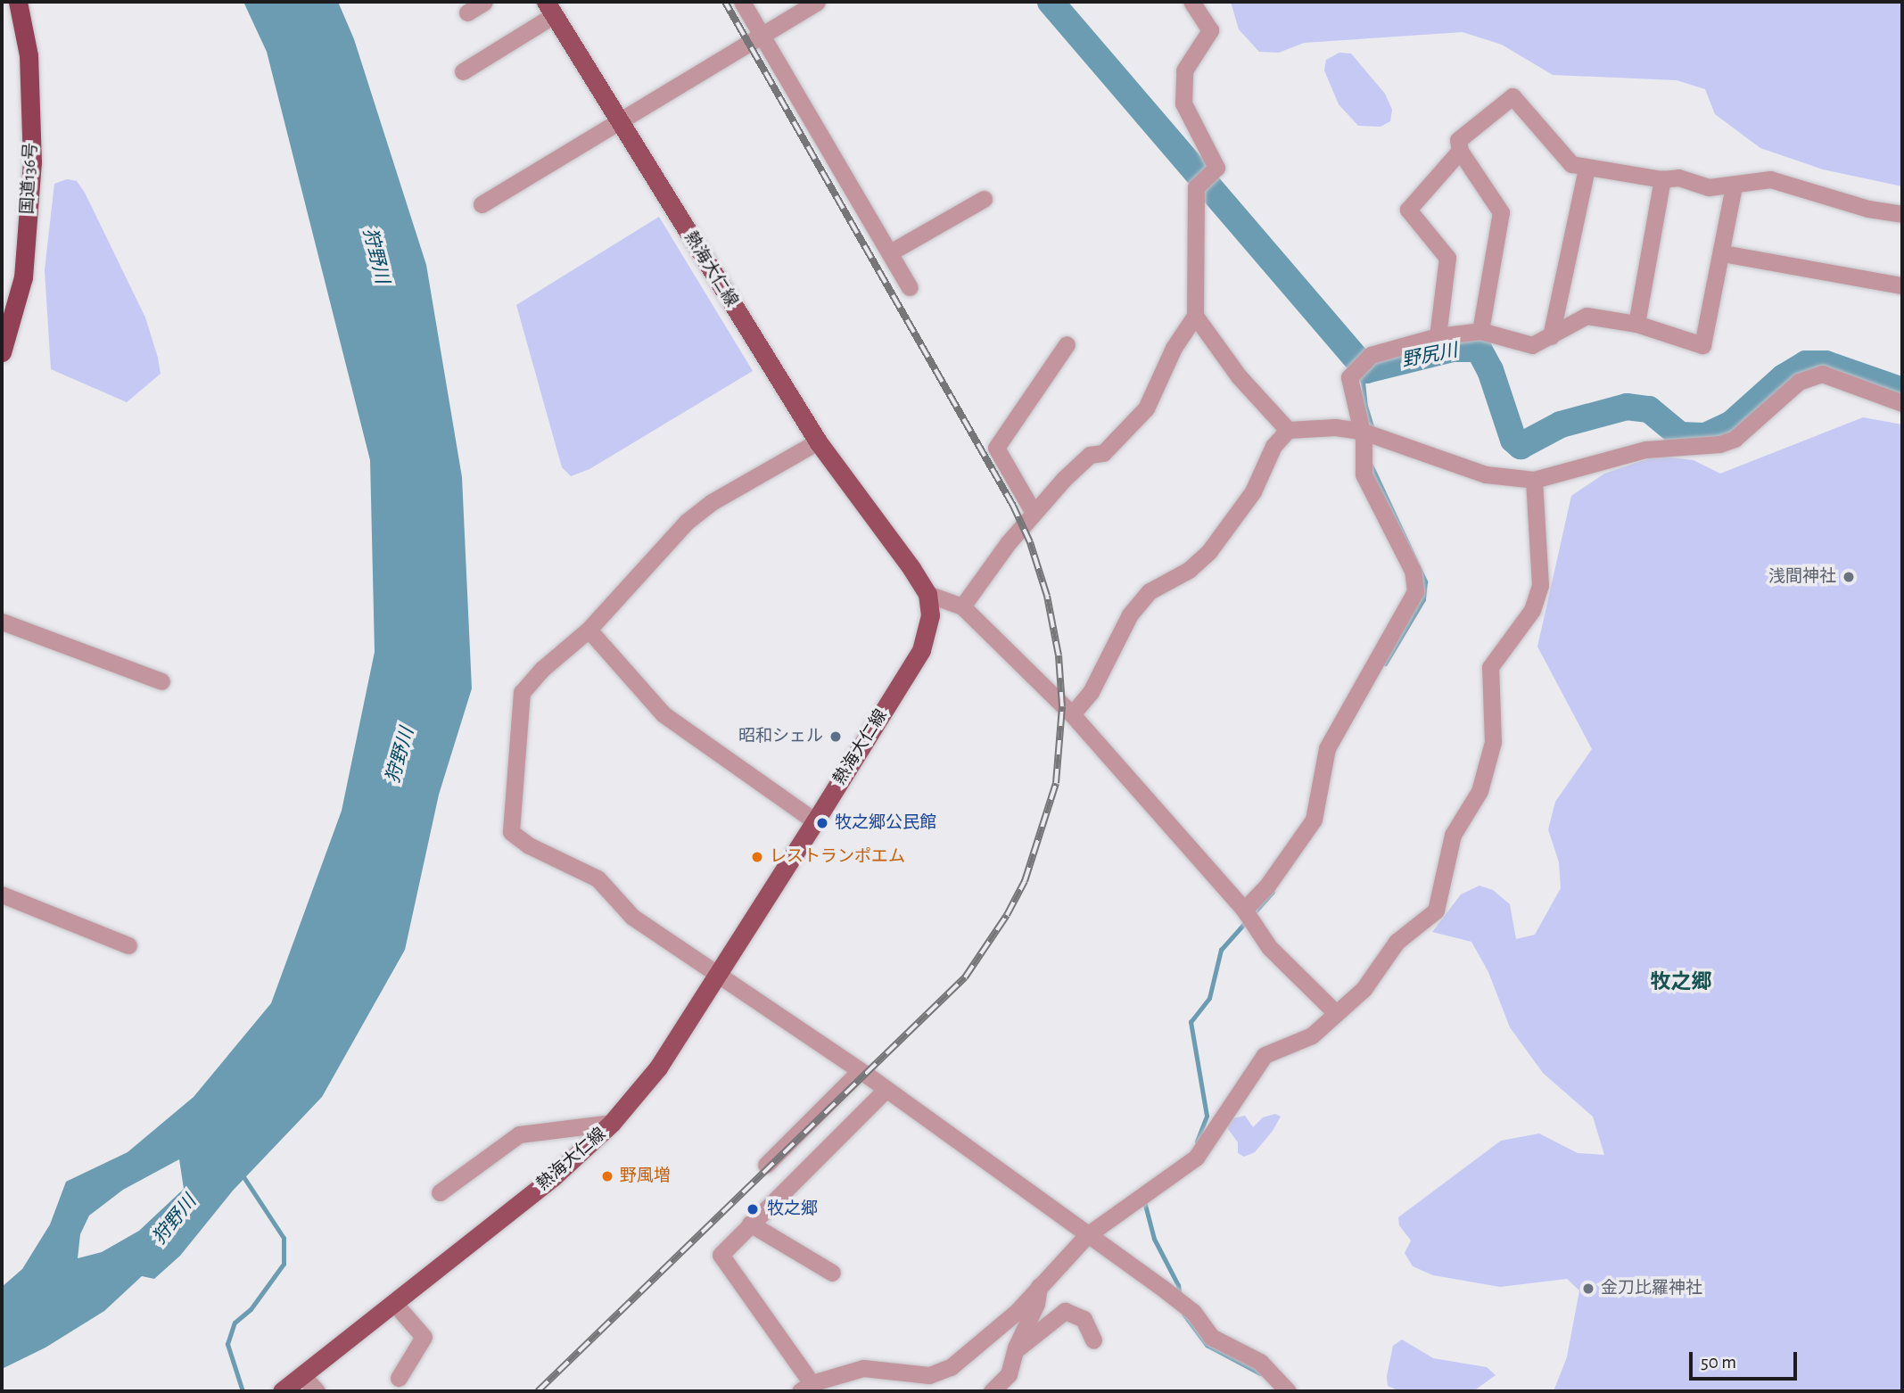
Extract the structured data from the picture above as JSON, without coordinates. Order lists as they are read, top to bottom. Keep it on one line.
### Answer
{"streets":{"highway":["国道136号"],"main road":["熱海大仁線"]},"districts":["牧之郷"],"water":["狩野川","野尻川"],"places":["浅間神社","昭和シェル","牧之郷公民館","レストランポエム","野風増","牧之郷","金刀比羅神社"],"scale_bar":"50 m"}
